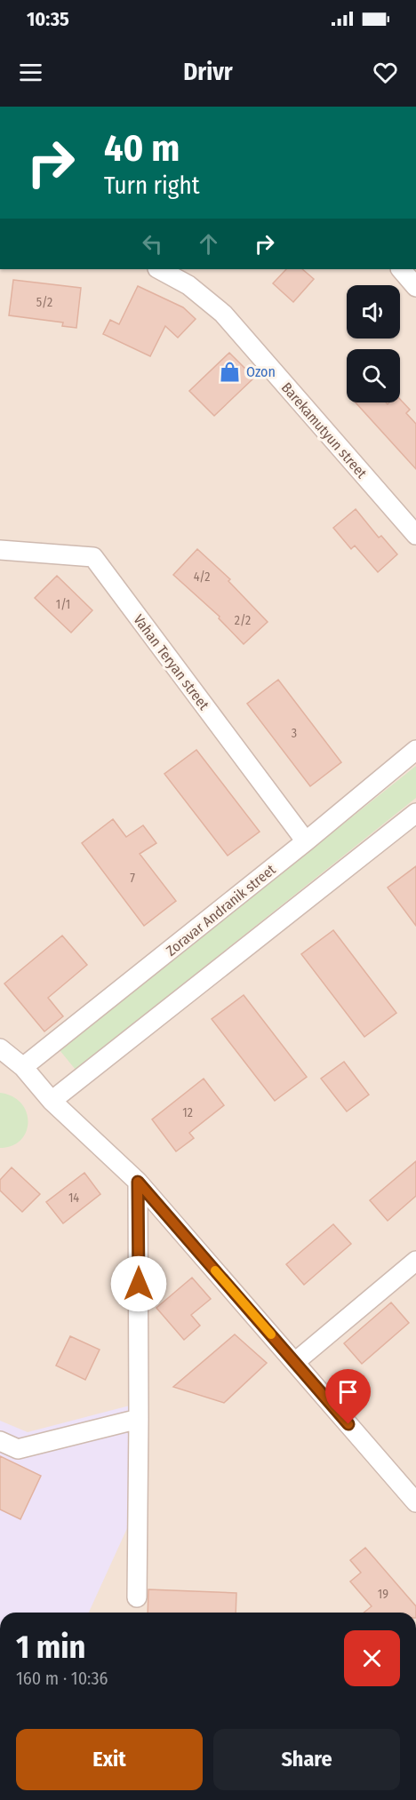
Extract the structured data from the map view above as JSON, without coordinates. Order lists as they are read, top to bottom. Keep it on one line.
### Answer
{"streets":{"street":["Barekamutyun street","Vahan Teryan street","Zoravar Andranik street"]},"crossings":[["Vahan Teryan street","Zoravar Andranik street"]],"places":{"shop":["Ozon"]},"house_numbers":["5/2","4/2","1/1","2/2","3","7","12","14","19"],"page":{"status":"10:35","header":"Drivr","turn":["40 m","Turn right"],"heading":["1 min","160 m · 10:36"],"buttons":["Exit","Share"]}}
